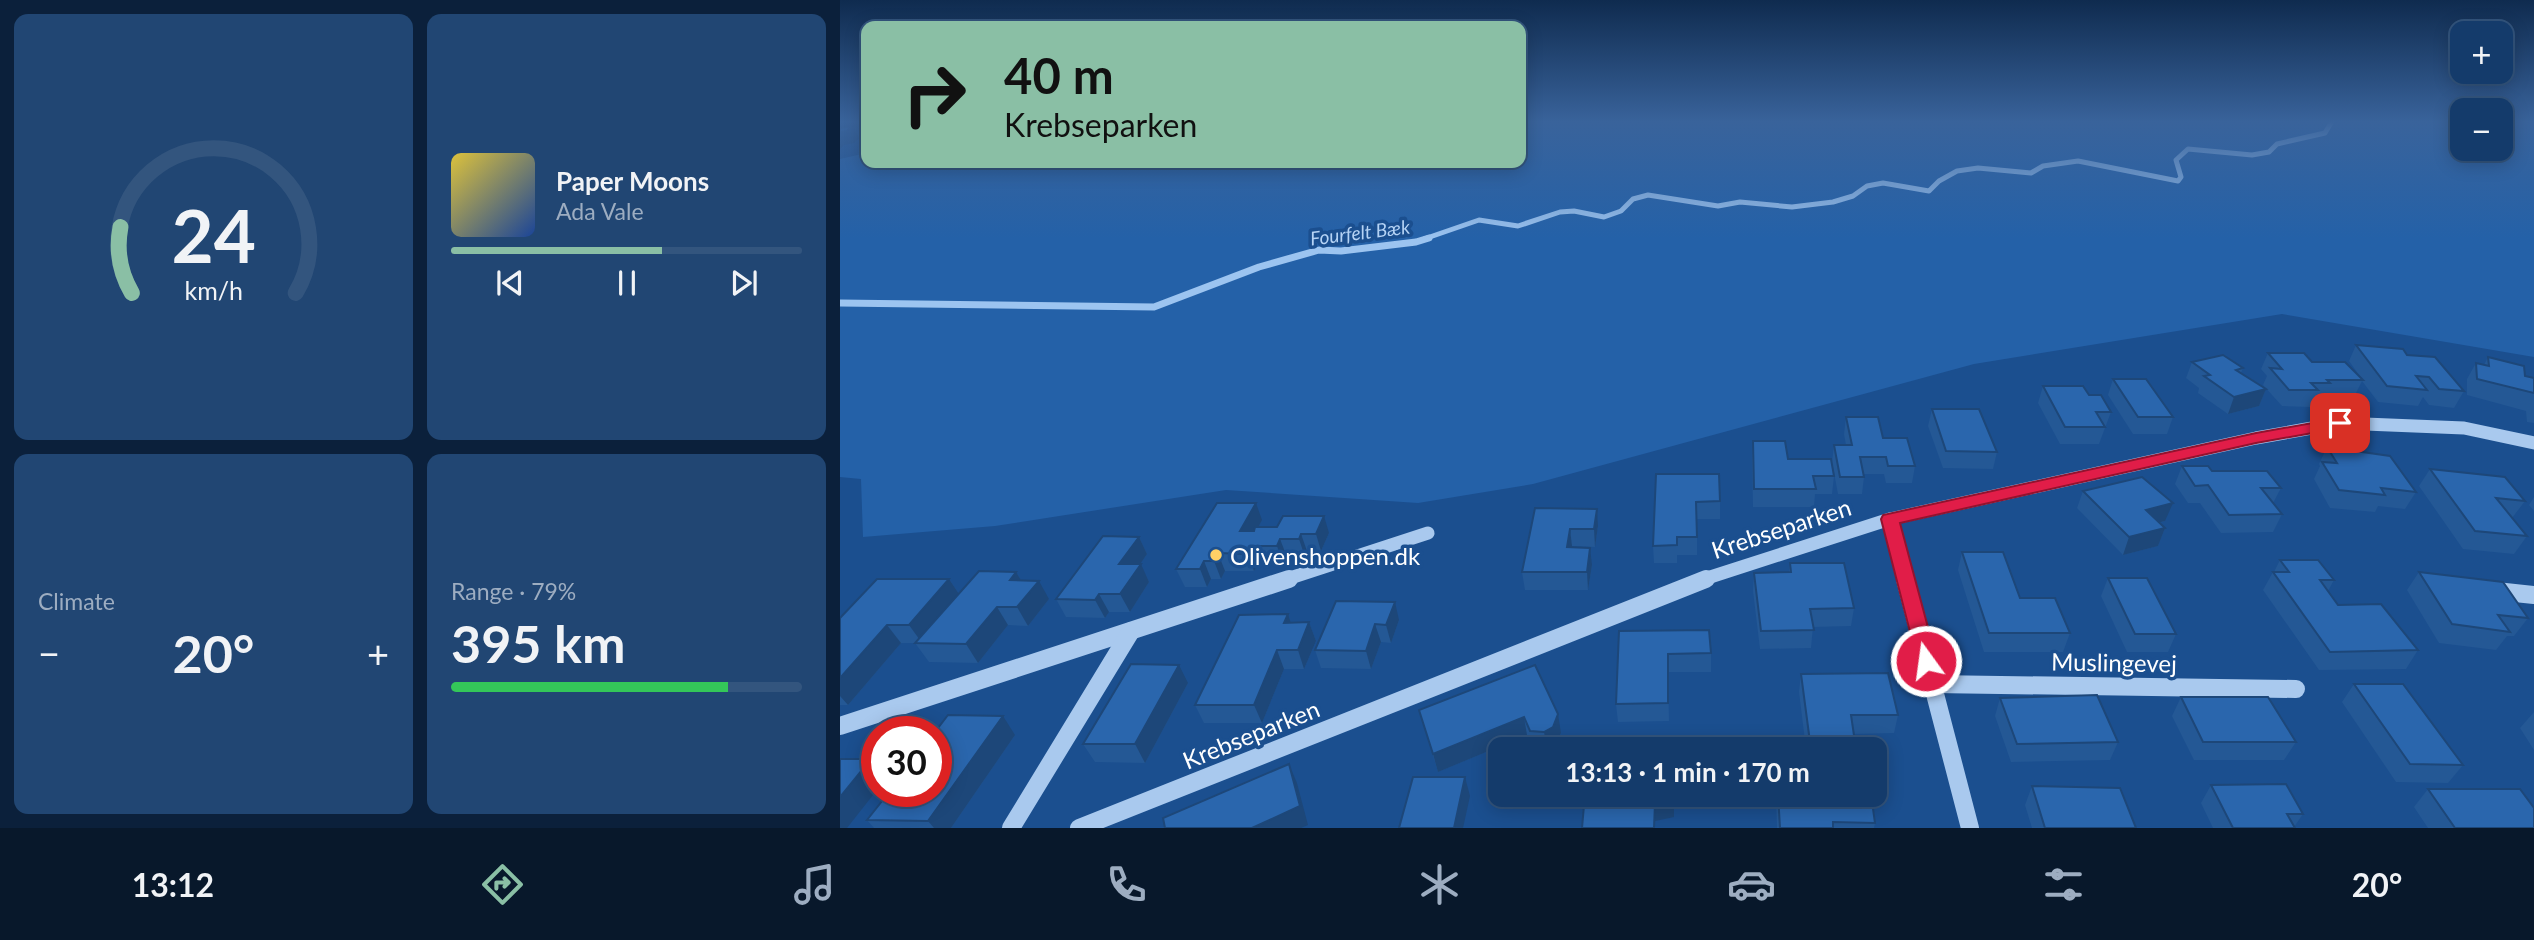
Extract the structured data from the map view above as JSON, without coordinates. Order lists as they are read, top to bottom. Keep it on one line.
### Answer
{"streets":{"street":["Krebseparken","Muslingevej"]},"water":["Fourfelt Bæk"],"places":["Olivenshoppen.dk"],"page":{"map_buttons":["+","−"],"turn":["40 m","Krebseparken"],"song":["Paper Moons","Ada Vale"],"tile":["Climate",["Range · 79%","395 km"]],"heat":["−","20°","+"],"limit":"30","trip":"13:13 · 1 min · 170 m","tabs":["13:12","20°"],"gauge":["24","km/h"]}}
